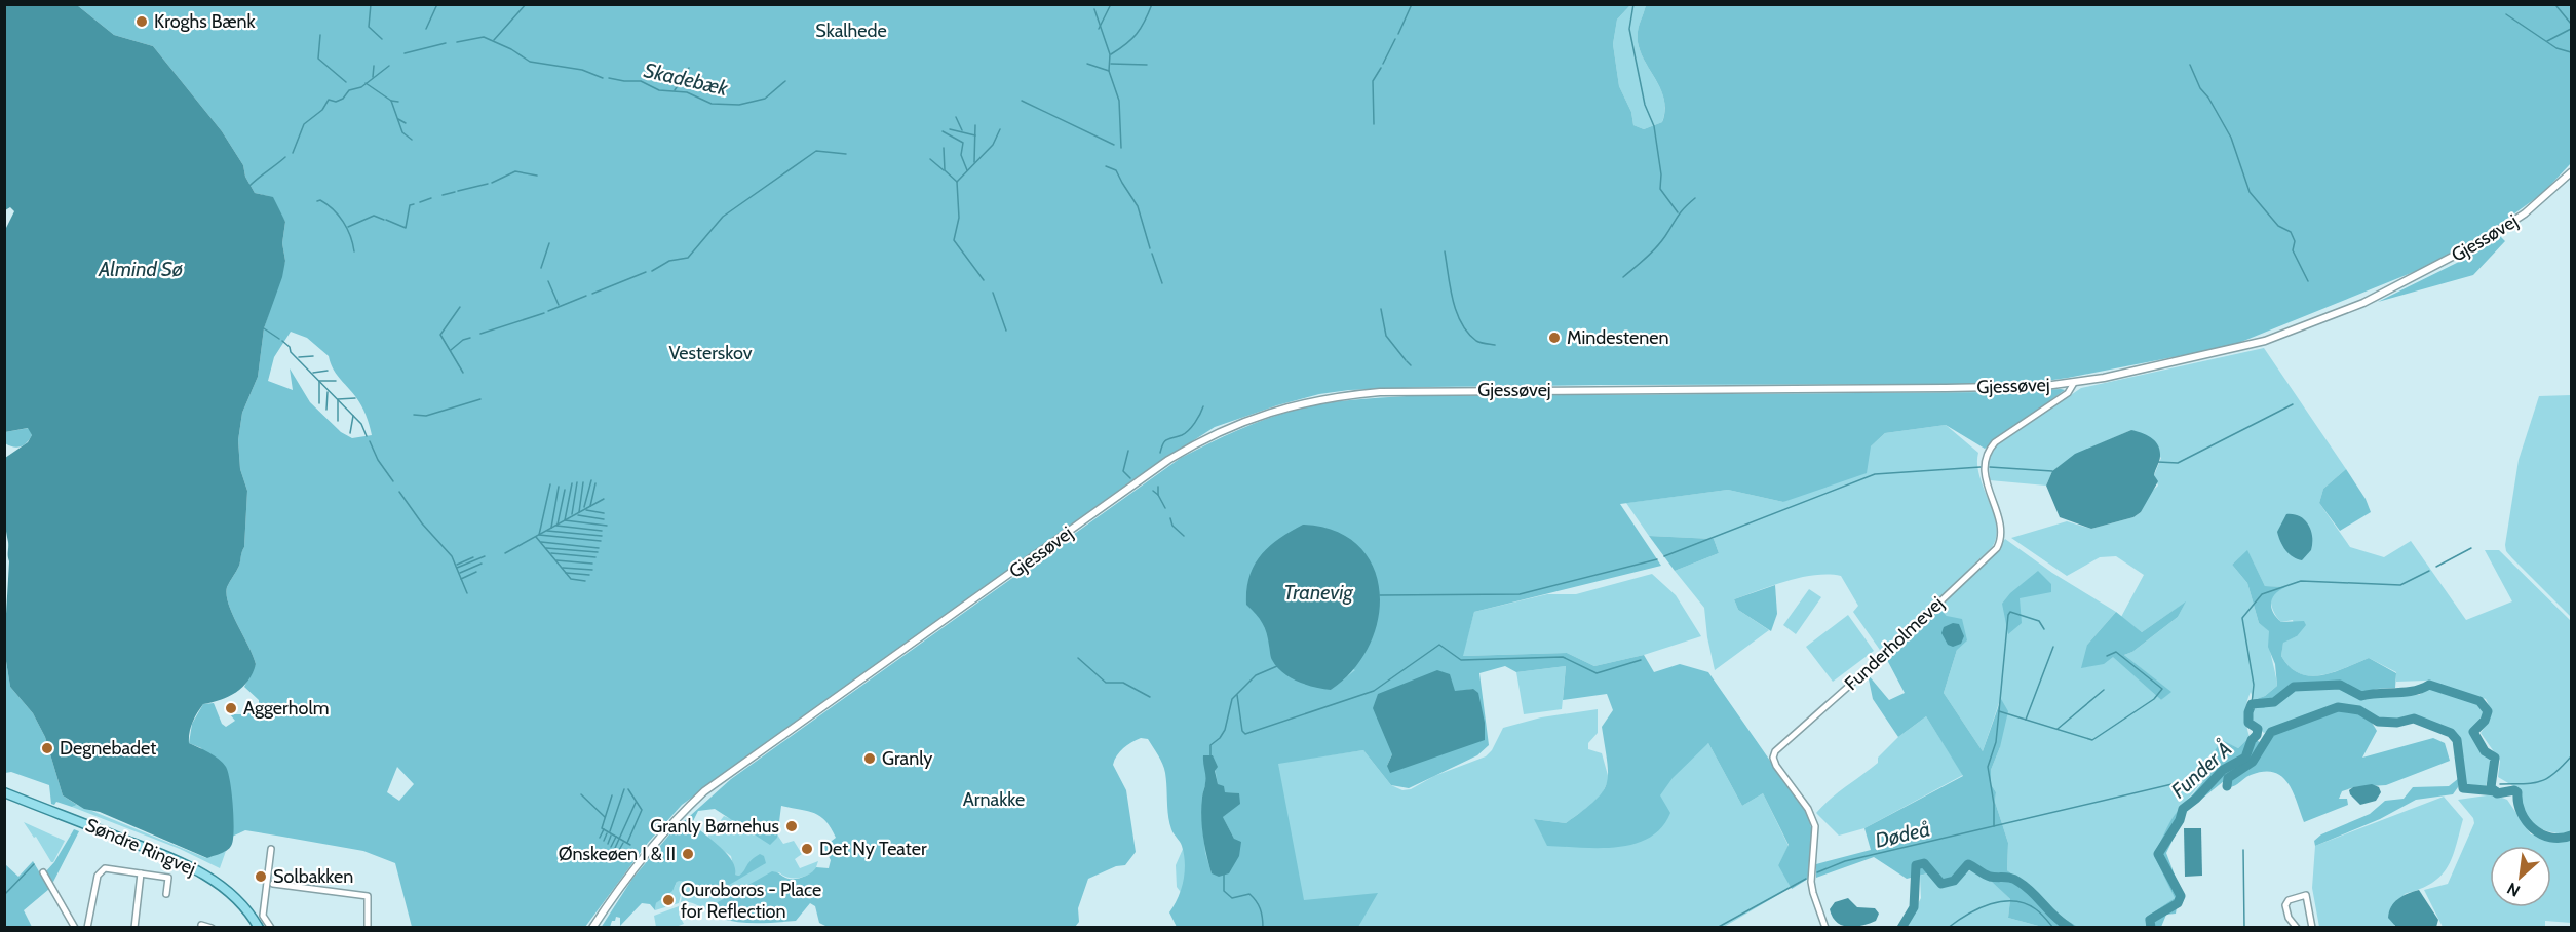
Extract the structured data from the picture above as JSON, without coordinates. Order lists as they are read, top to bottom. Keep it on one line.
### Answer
{"streets":{"main road":["Søndre Ringvej"],"street":["Gjessøvej","Funderholmevej"]},"crossings":[["Gjessøvej","Funderholmevej"]],"water":["Skadebæk","Almind Sø","Tranevig","Funder Å","Dødeå"],"parks":["Skalhede","Vesterskov","Arnakke"],"places":["Kroghs Bænk","Mindestenen","Aggerholm","Degnebadet","Granly","Granly Børnehus","Det Ny Teater","Ønskeøen I & II","Solbakken","Ouroboros - Place for Reflection"],"north":"bottom left"}
